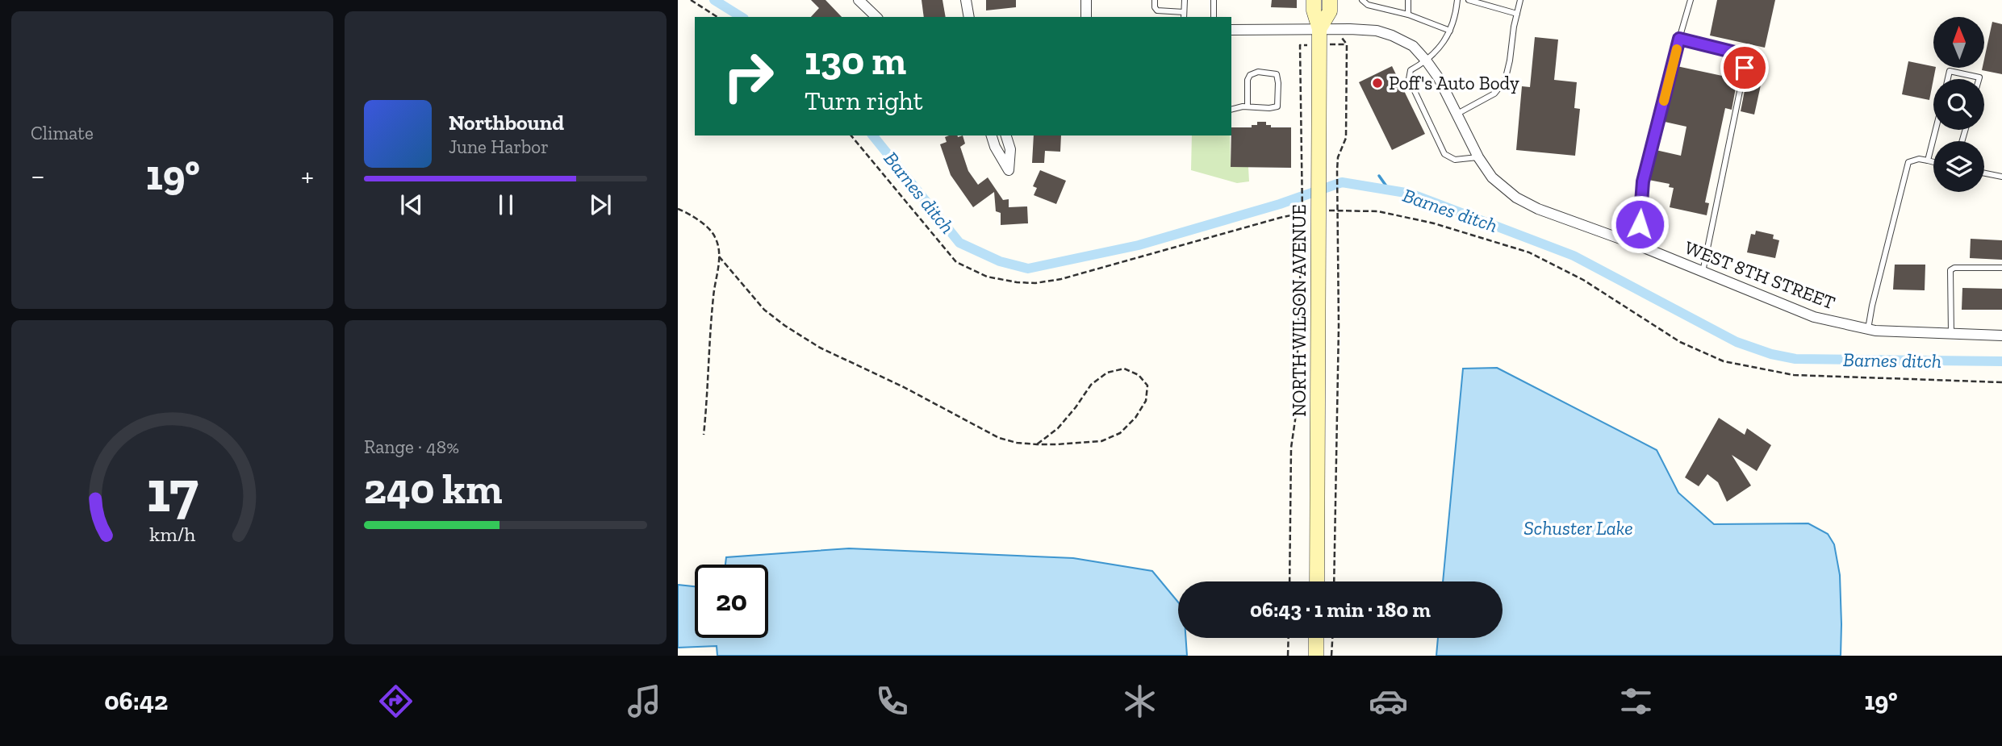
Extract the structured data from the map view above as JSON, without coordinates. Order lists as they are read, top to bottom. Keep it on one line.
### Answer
{"streets":{"main road":["NORTH WILSON AVENUE"],"street":["WEST 8TH STREET"]},"crossings":[["WEST 8TH STREET","NORTH WILSON AVENUE"]],"water":["Barnes ditch","Schuster Lake"],"places":["Poff's Auto Body"],"north":"top","page":{"tile":["Climate",["Range · 48%","240 km"]],"turn":["130 m","Turn right"],"song":["Northbound","June Harbor"],"heat":["−","19°","+"],"limit":"20","trip":"06:43 · 1 min · 180 m","tabs":["06:42","19°"],"gauge":["17","km/h"]}}
